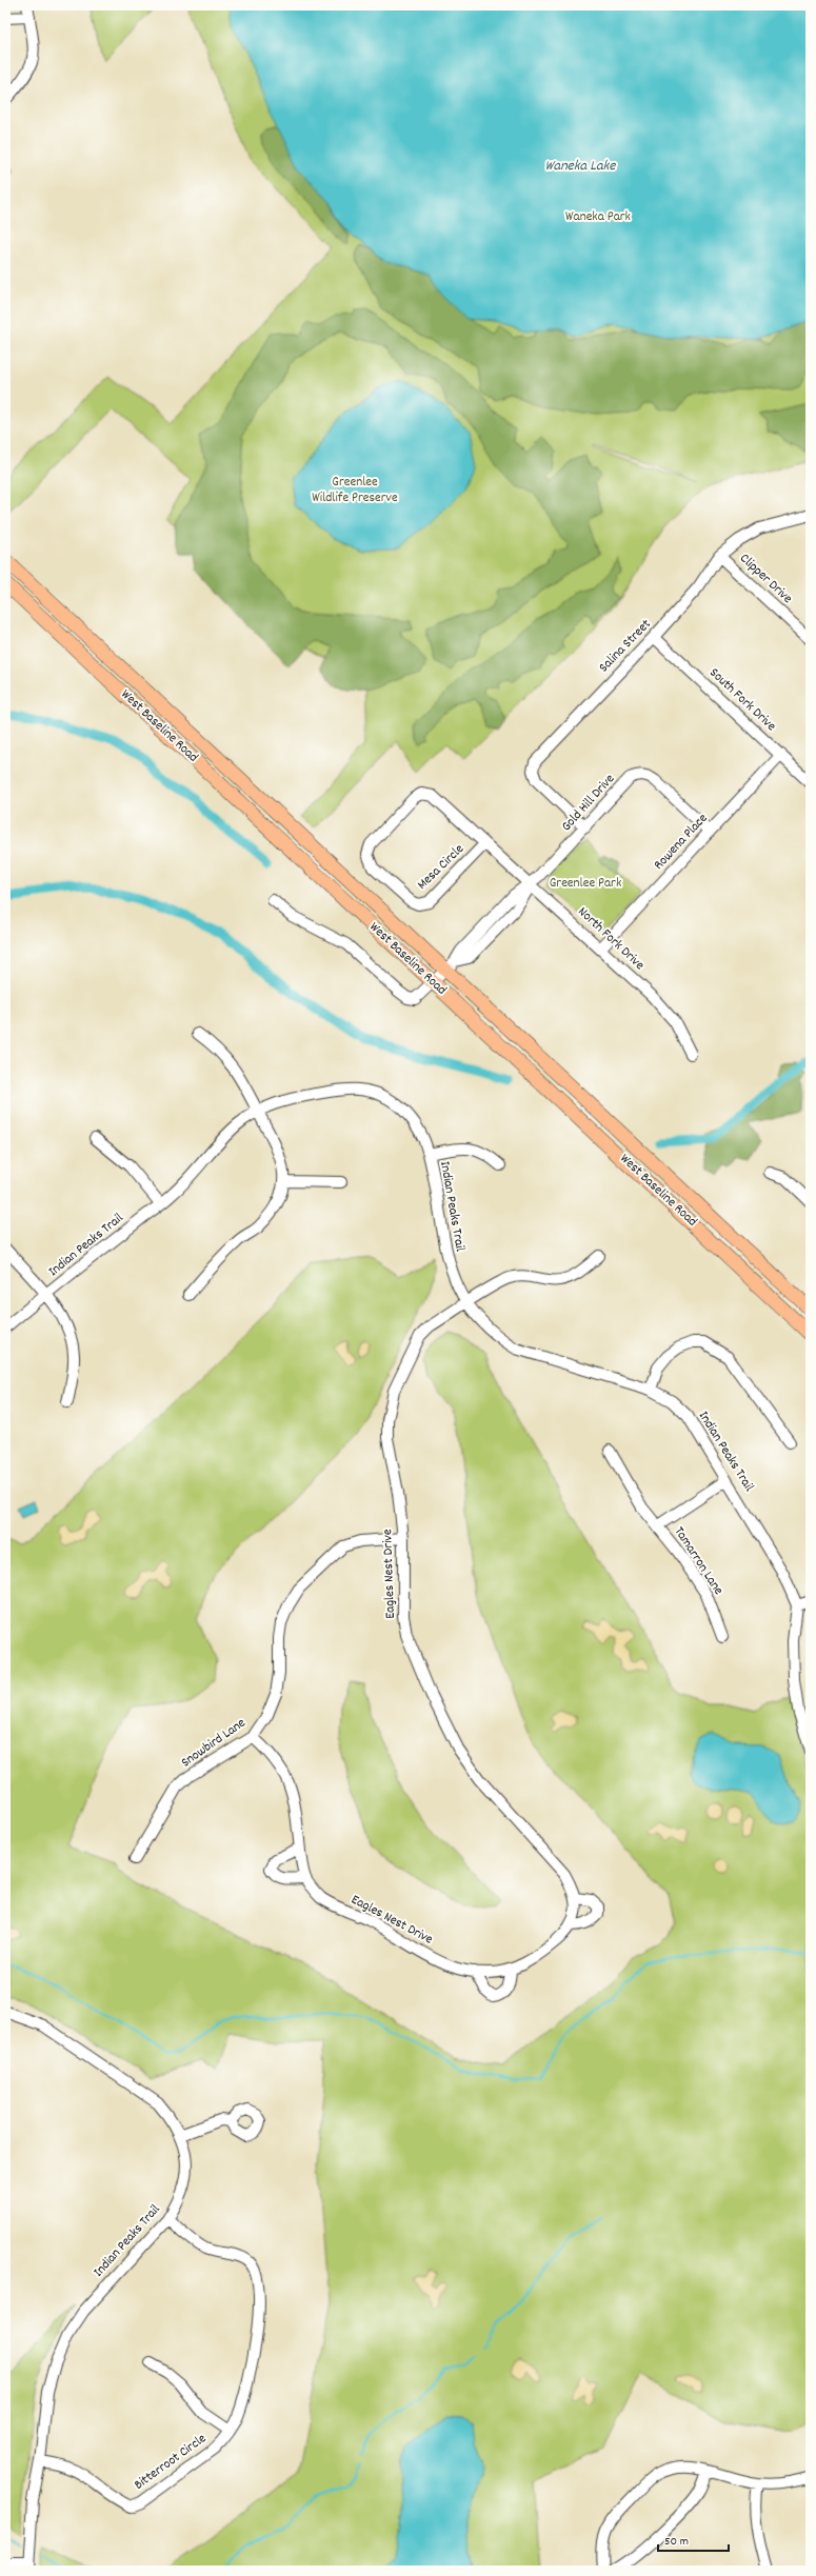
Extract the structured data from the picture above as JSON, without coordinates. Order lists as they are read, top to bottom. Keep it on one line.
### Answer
{"streets":{"main road":["West Baseline Road"],"street":["Clipper Drive","Salina Street","South Fork Drive","Gold Hill Drive","Rowena Place","Mesa Circle","North Fork Drive","Indian Peaks Trail","Tamarron Lane","Eagles Nest Drive","Snowbird Lane","Bitterroot Circle"]},"crossings":[["Clipper Drive","Salina Street"],["Salina Street","South Fork Drive"],["Salina Street","Gold Hill Drive"],["South Fork Drive","Rowena Place"],["West Baseline Road","Gold Hill Drive"],["Gold Hill Drive","Rowena Place"],["Gold Hill Drive","North Fork Drive"],["Rowena Place","North Fork Drive"],["Mesa Circle","North Fork Drive"],["Indian Peaks Trail","Tamarron Lane"],["Indian Peaks Trail","Eagles Nest Drive"],["Indian Peaks Trail","Bitterroot Circle"],["Eagles Nest Drive","Snowbird Lane"]],"water":["Waneka Lake"],"parks":["Waneka Park","Greenlee Wildlife Preserve","Greenlee Park"],"scale_bar":"50 m"}
